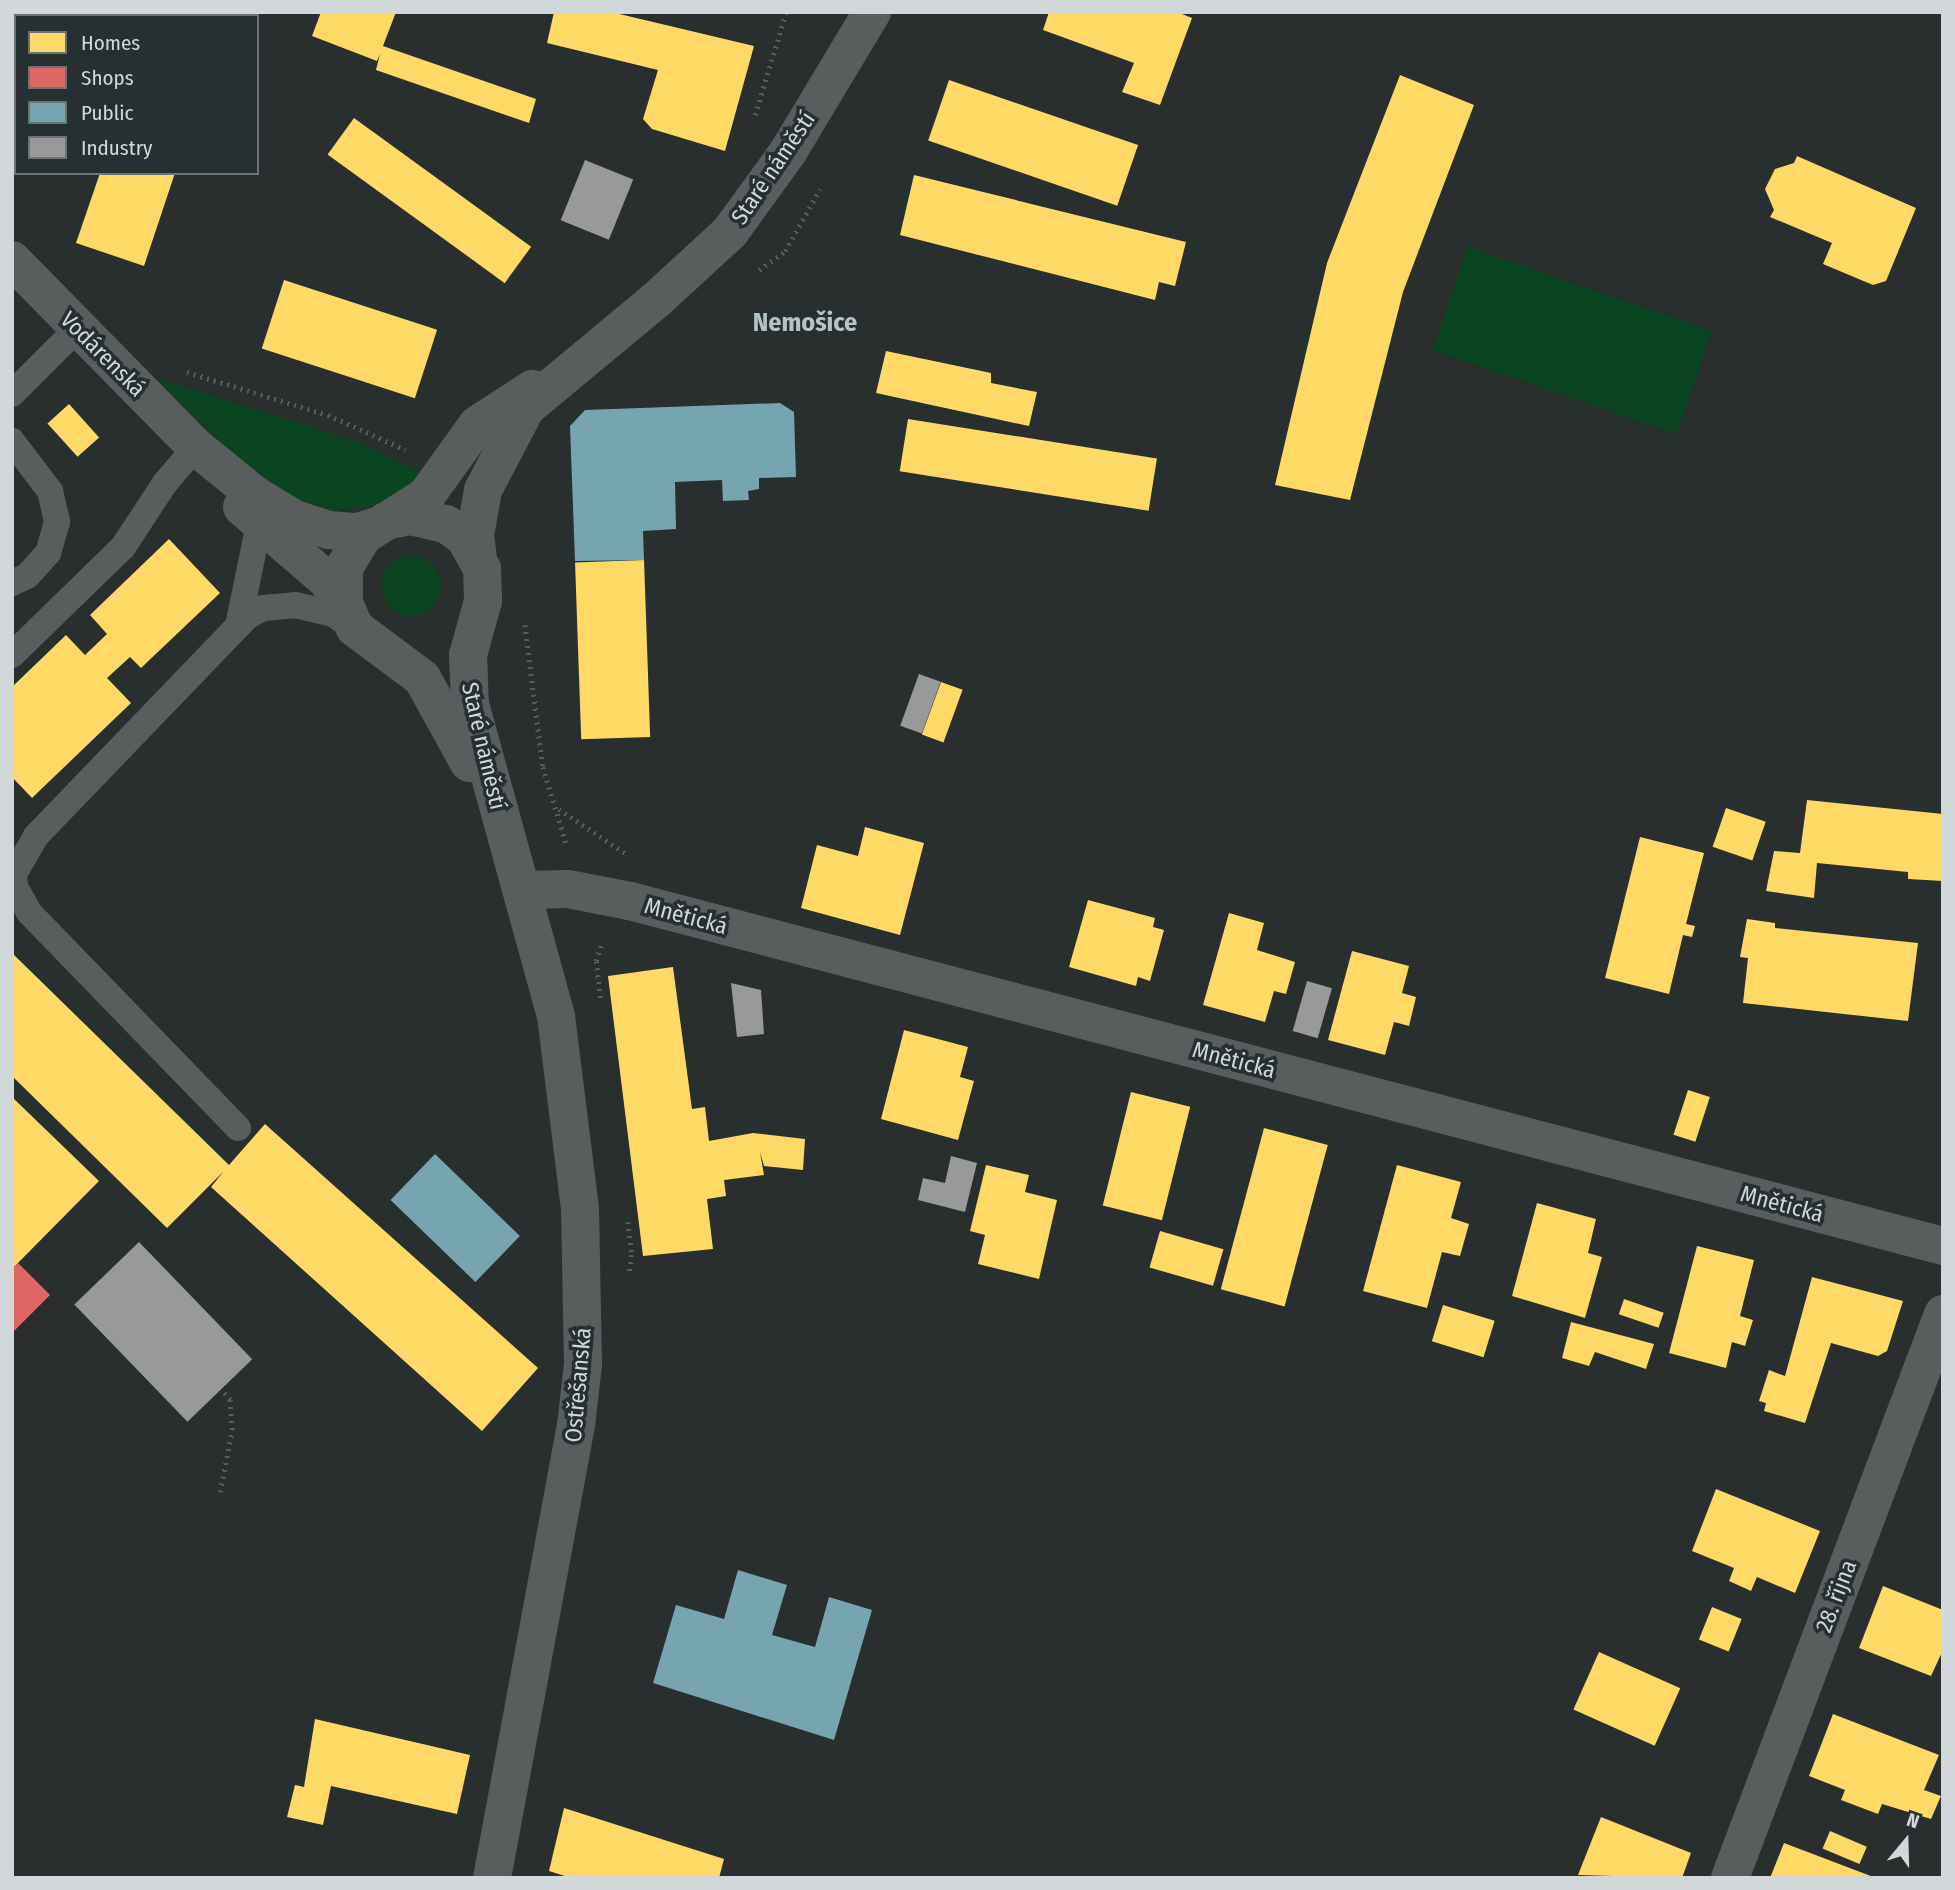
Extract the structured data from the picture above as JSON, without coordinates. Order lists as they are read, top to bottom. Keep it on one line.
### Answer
{"streets":{"street":["Staré náměstí","Vodárenská","Mnětická","Ostřešanská","28. října"]},"crossings":[["Staré náměstí","Vodárenská"],["Staré náměstí","Mnětická"],["Staré náměstí","Ostřešanská"],["Mnětická","Ostřešanská"]],"districts":["Nemošice"],"legend":["Homes","Shops","Public","Industry"],"north":"top"}
